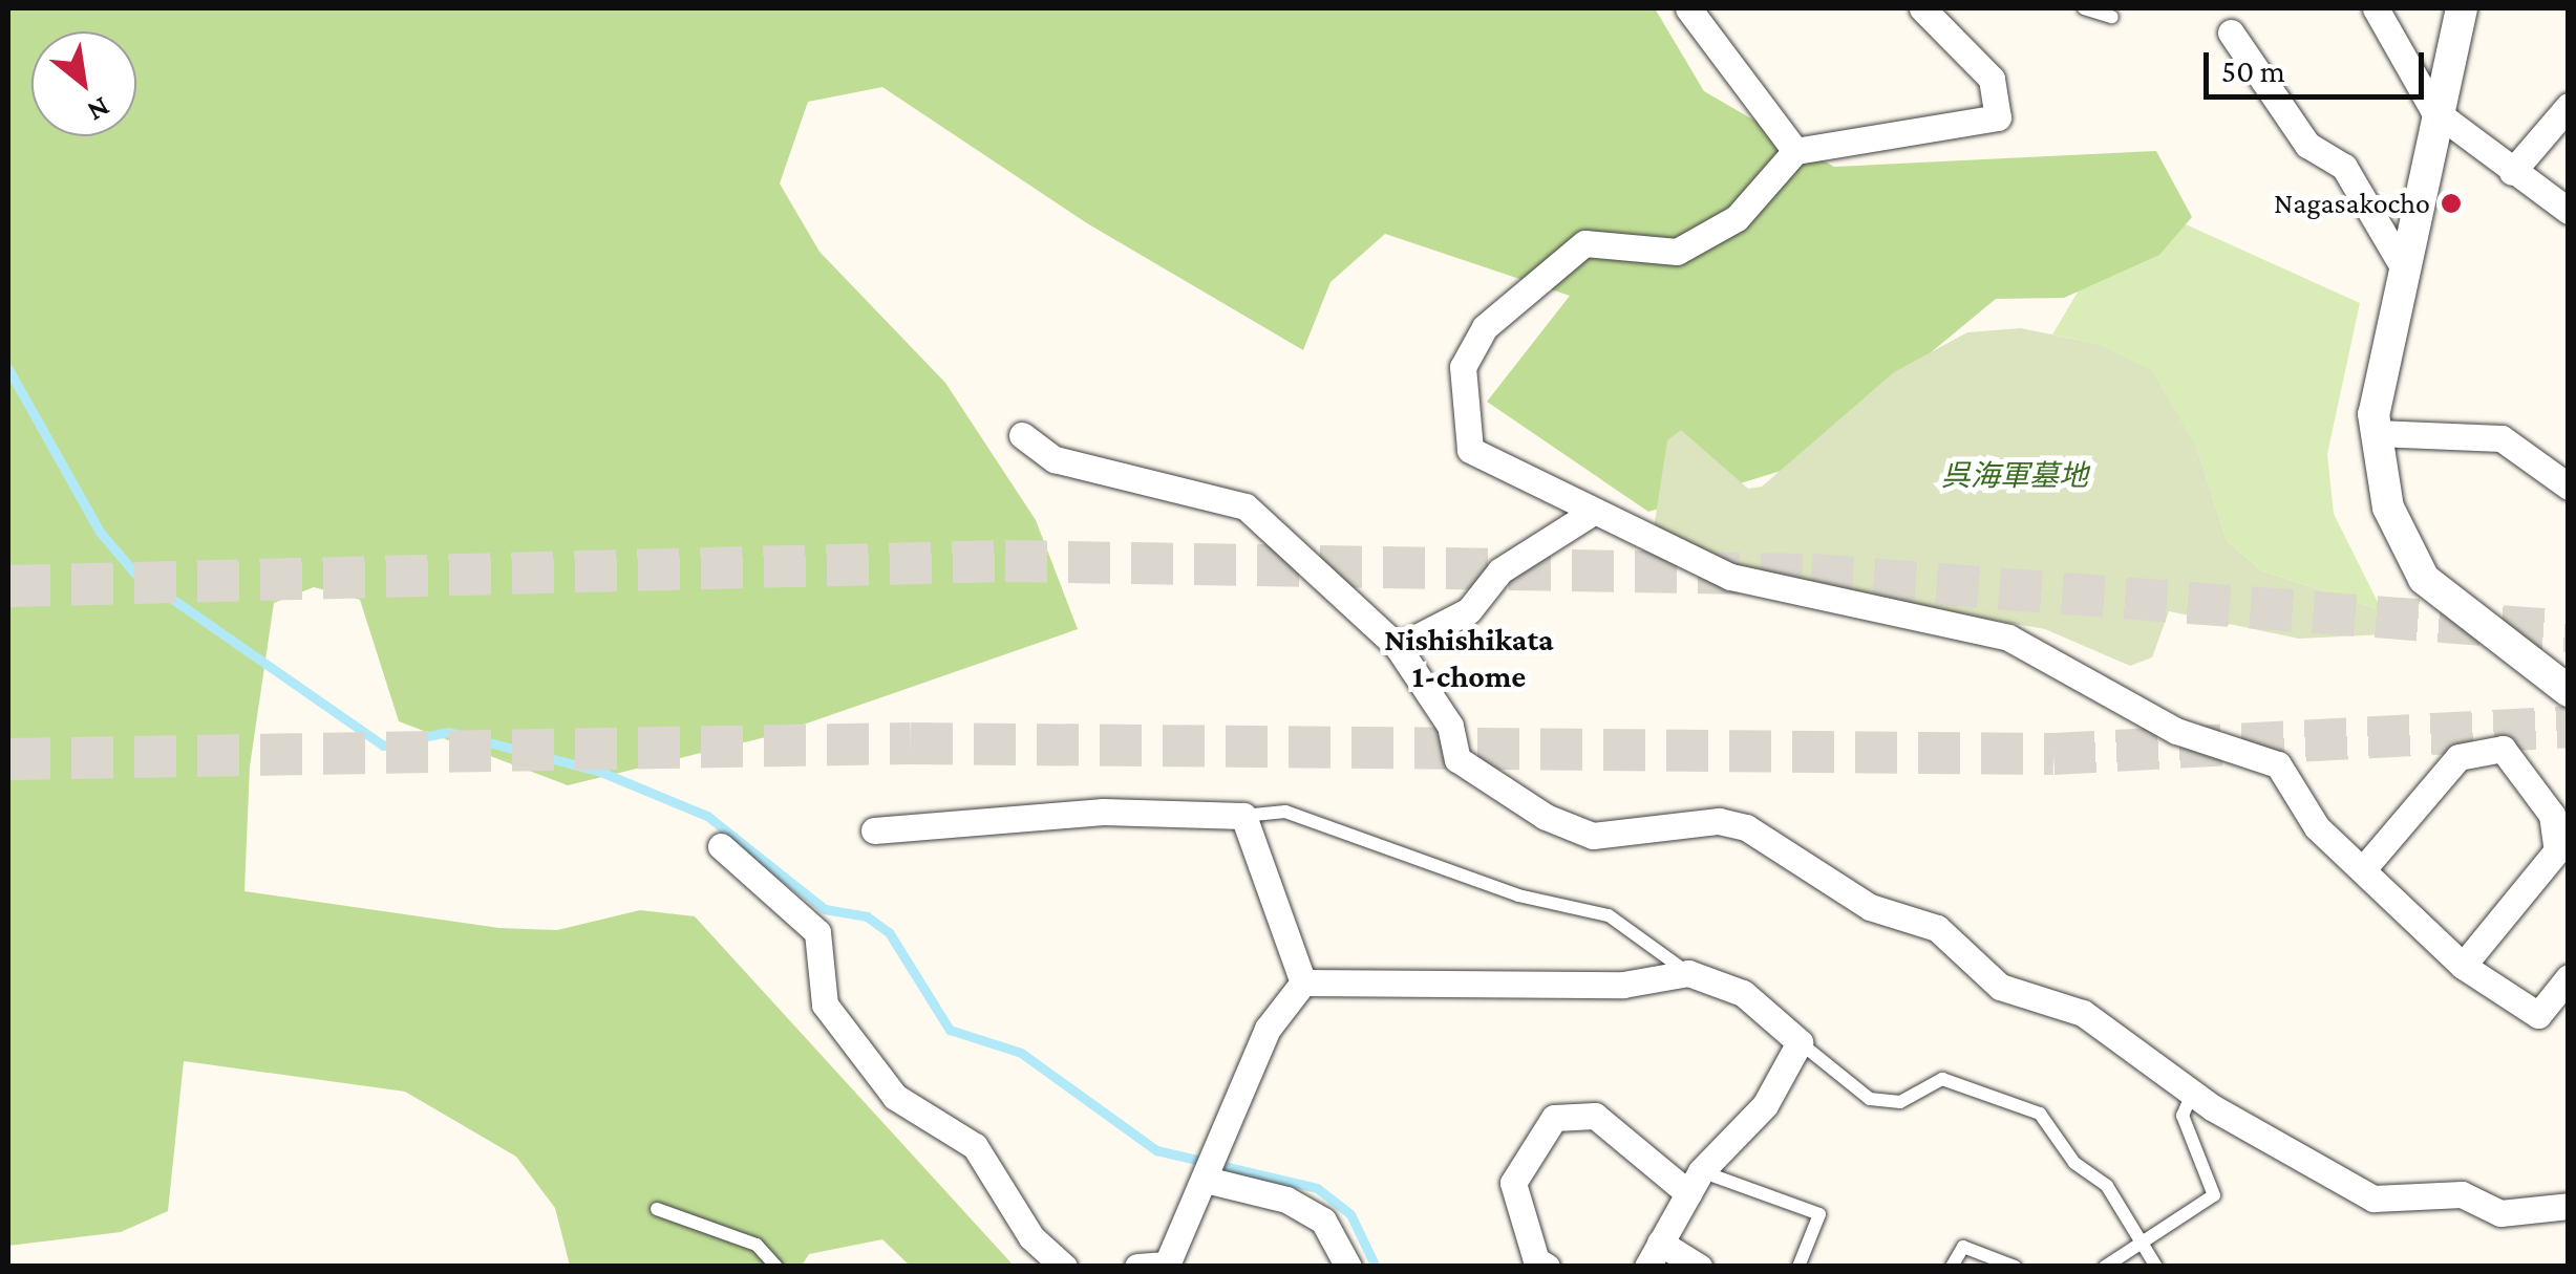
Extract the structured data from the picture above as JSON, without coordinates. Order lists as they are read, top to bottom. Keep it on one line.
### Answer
{"districts":["Nishishikata 1-chome"],"parks":["呉海軍墓地"],"places":["Nagasakocho"],"scale_bar":"50 m","north":"bottom right"}
